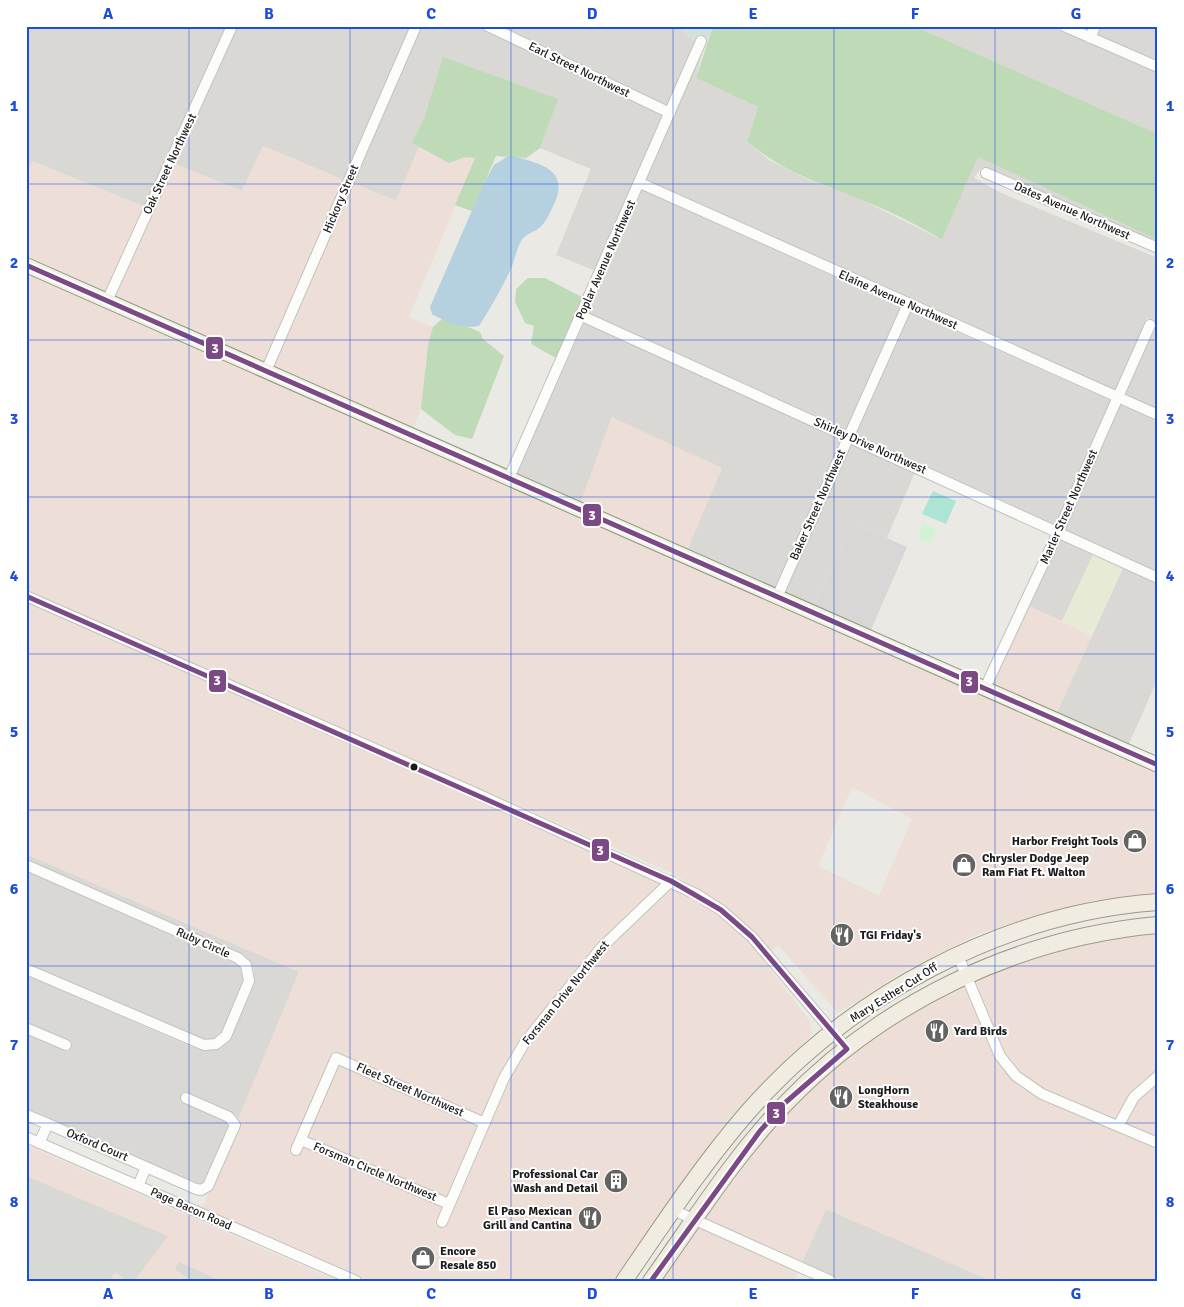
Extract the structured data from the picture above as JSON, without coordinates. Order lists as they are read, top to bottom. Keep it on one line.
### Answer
{"streets":{"main road":["Mary Esther Cut Off"],"street":["Earl Street Northwest","Oak Street Northwest","Hickory Street","Dates Avenue Northwest","Poplar Avenue Northwest","Elaine Avenue Northwest","Shirley Drive Northwest","Baker Street Northwest","Marler Street Northwest","Ruby Circle","Forsman Drive Northwest","Fleet Street Northwest","Oxford Court","Forsman Circle Northwest","Page Bacon Road"]},"crossings":[["Earl Street Northwest","Poplar Avenue Northwest"],["Poplar Avenue Northwest","Elaine Avenue Northwest"],["Poplar Avenue Northwest","Shirley Drive Northwest"],["Elaine Avenue Northwest","Baker Street Northwest"],["Elaine Avenue Northwest","Marler Street Northwest"],["Shirley Drive Northwest","Baker Street Northwest"],["Shirley Drive Northwest","Marler Street Northwest"],["Forsman Drive Northwest","Forsman Circle Northwest"],["Fleet Street Northwest","Forsman Circle Northwest"]],"places":{"shop":["Harbor Freight Tools","Chrysler Dodge Jeep Ram Fiat Ft. Walton","Encore Resale 850"],"restaurant":["TGI Friday's","Yard Birds","LongHorn Steakhouse","El Paso Mexican Grill and Cantina"],"building":["Professional Car Wash and Detail"]},"lines":["transit line 3"],"grid":{"columns":["A","B","C","D","E","F","G"],"rows":["1","2","3","4","5","6","7","8"]}}
